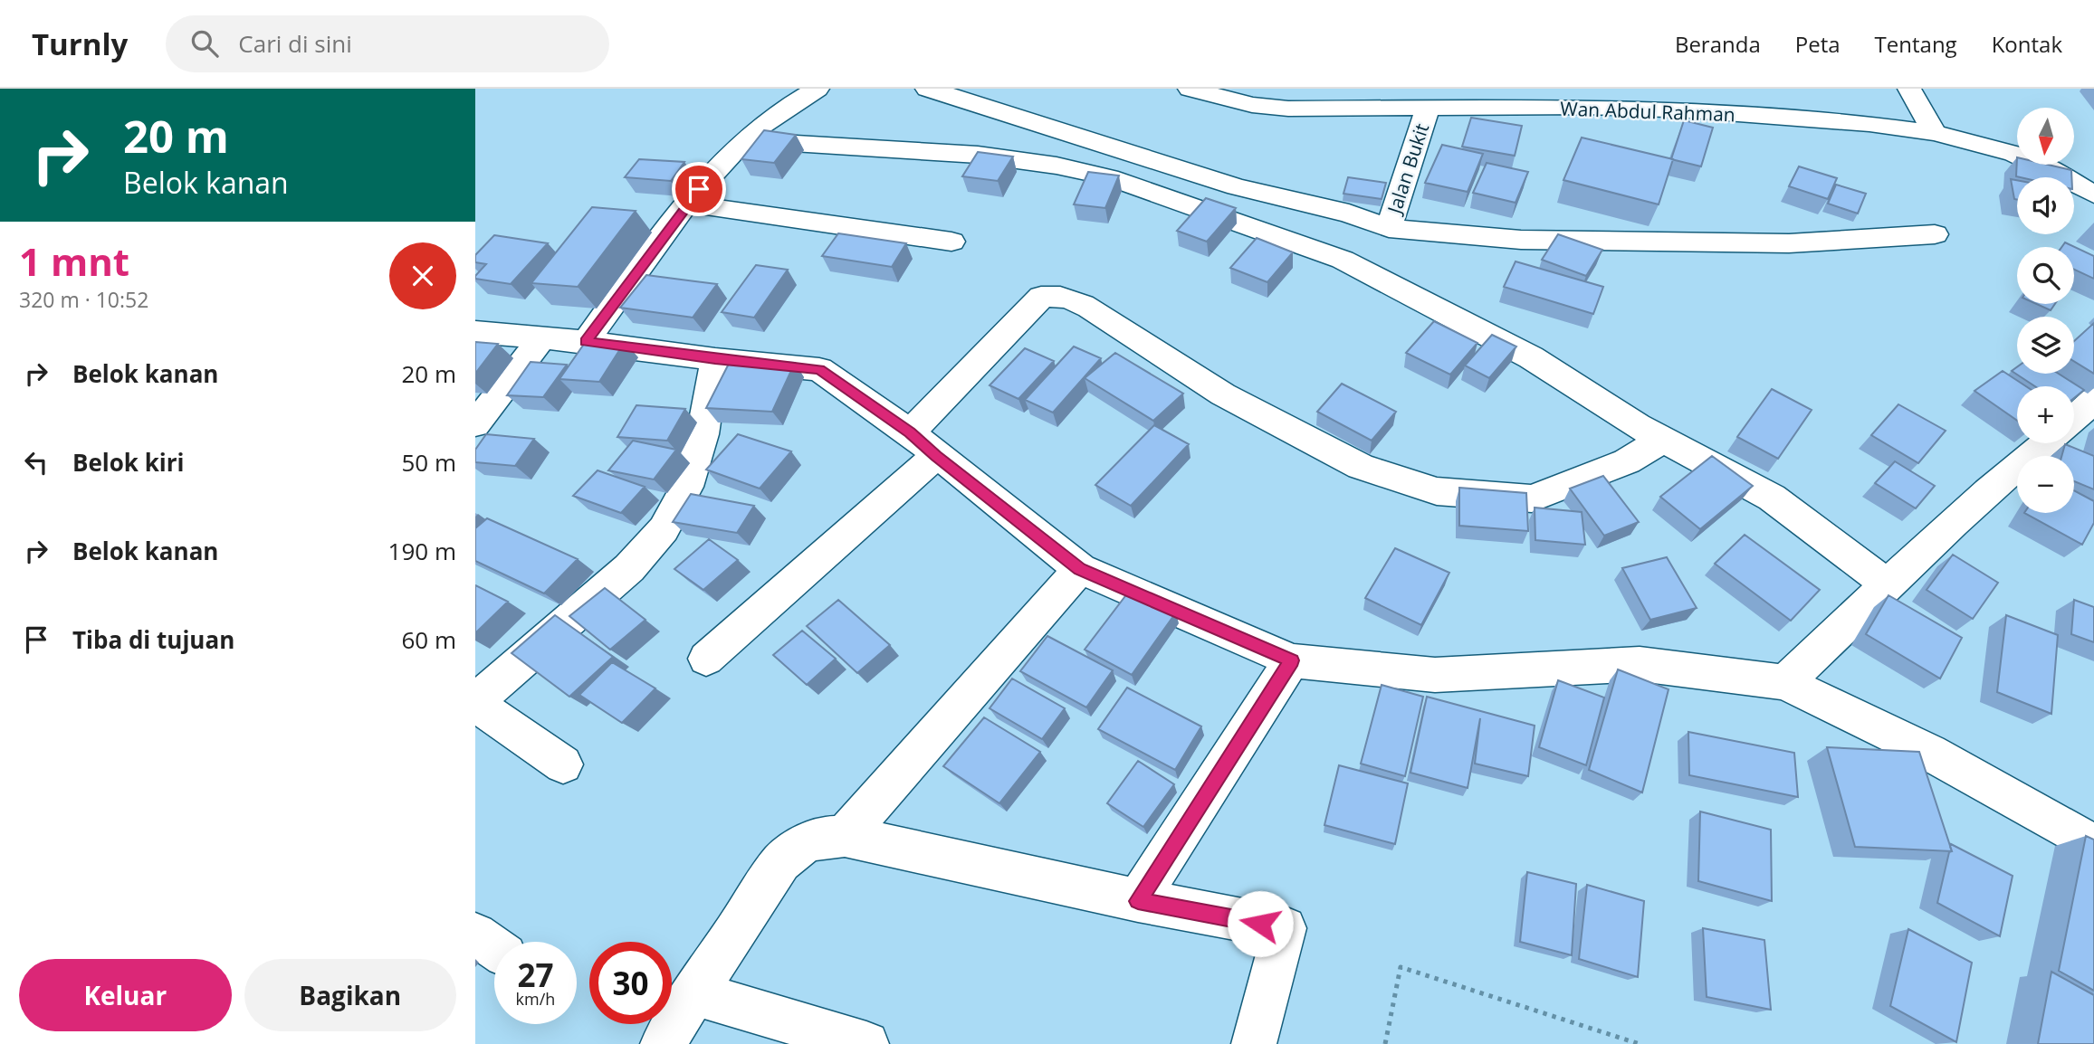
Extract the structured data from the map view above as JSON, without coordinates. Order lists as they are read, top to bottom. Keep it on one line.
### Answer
{"streets":{"street":["Wan Abdul Rahman","Jalan Bukit"]},"crossings":[["Wan Abdul Rahman","Jalan Bukit"]],"north":"bottom","page":{"header":"Turnly","search":"Cari di sini","nav":["Beranda","Peta","Tentang","Kontak"],"turn":["20 m","Belok kanan"],"map_buttons":["+","−"],"heading":["1 mnt","320 m · 10:52"],"list":[{"name":"Belok kanan","value":"20 m"},{"name":"Belok kiri","value":"50 m"},{"name":"Belok kanan","value":"190 m"},{"name":"Tiba di tujuan","value":"60 m"}],"speed":"27 km/h","limit":"30","buttons":["Keluar","Bagikan"]}}
